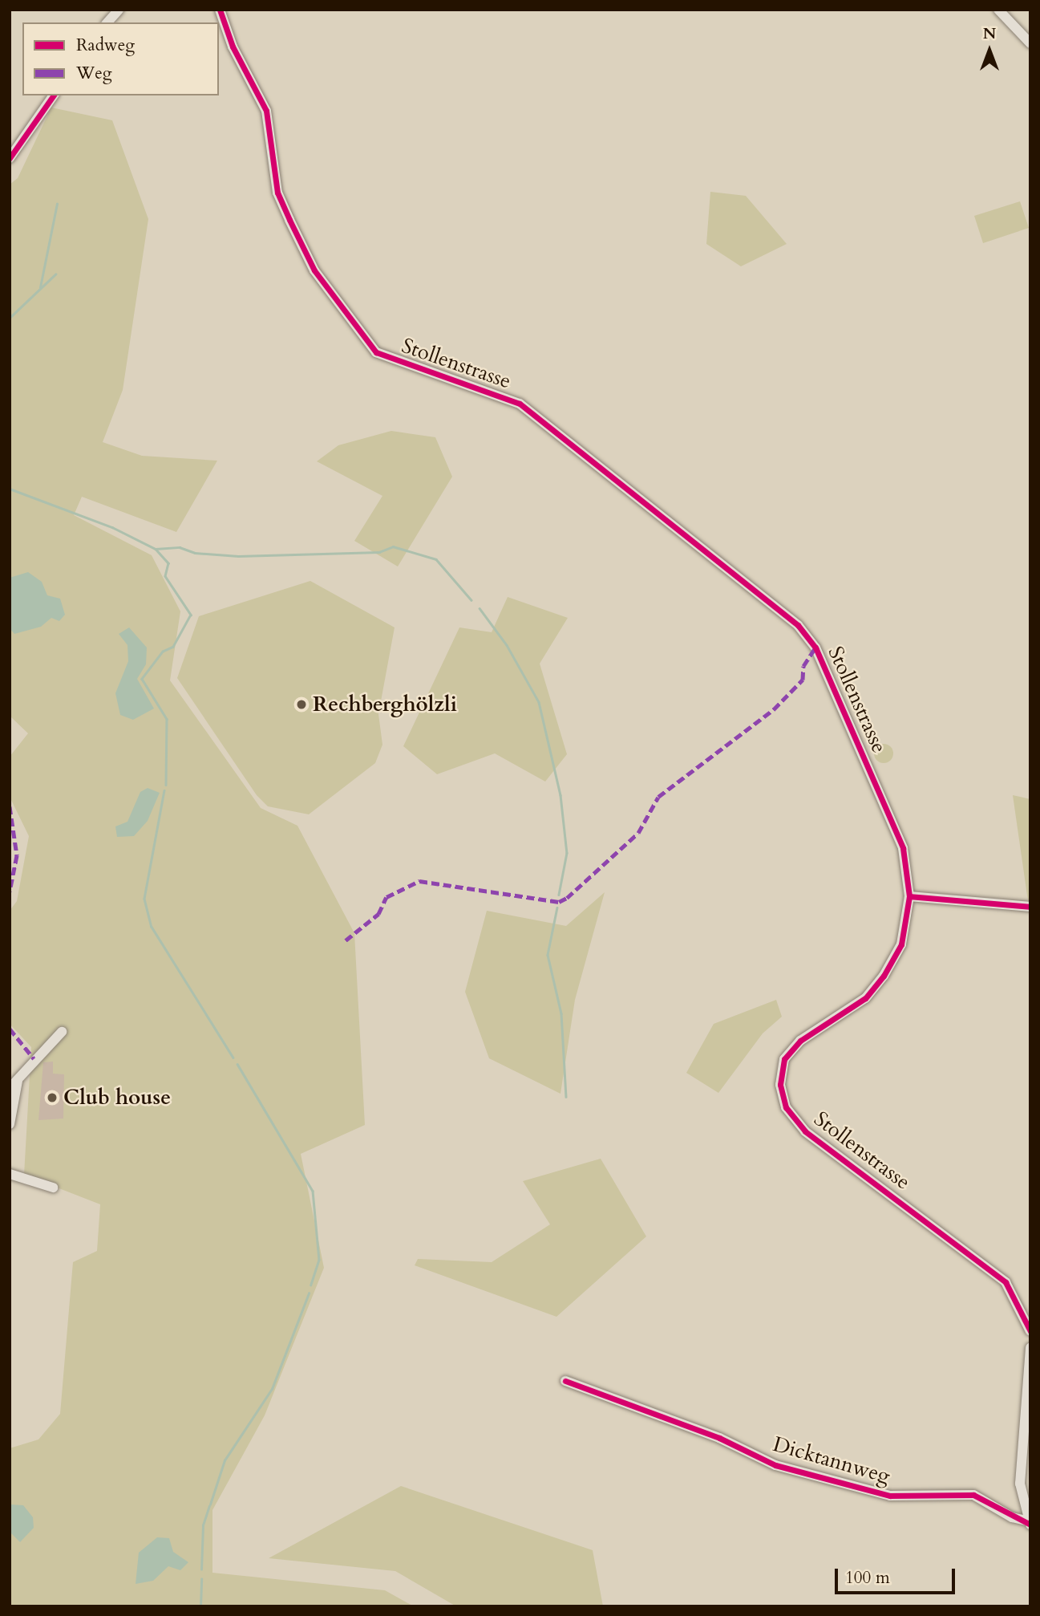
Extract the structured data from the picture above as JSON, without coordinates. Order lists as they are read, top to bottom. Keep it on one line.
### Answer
{"streets":{"street":["Stollenstrasse","Dicktannweg"]},"places":["Rechberghölzli","Club house"],"legend":["Radweg","Weg"],"scale_bar":"100 m","north":"top"}
